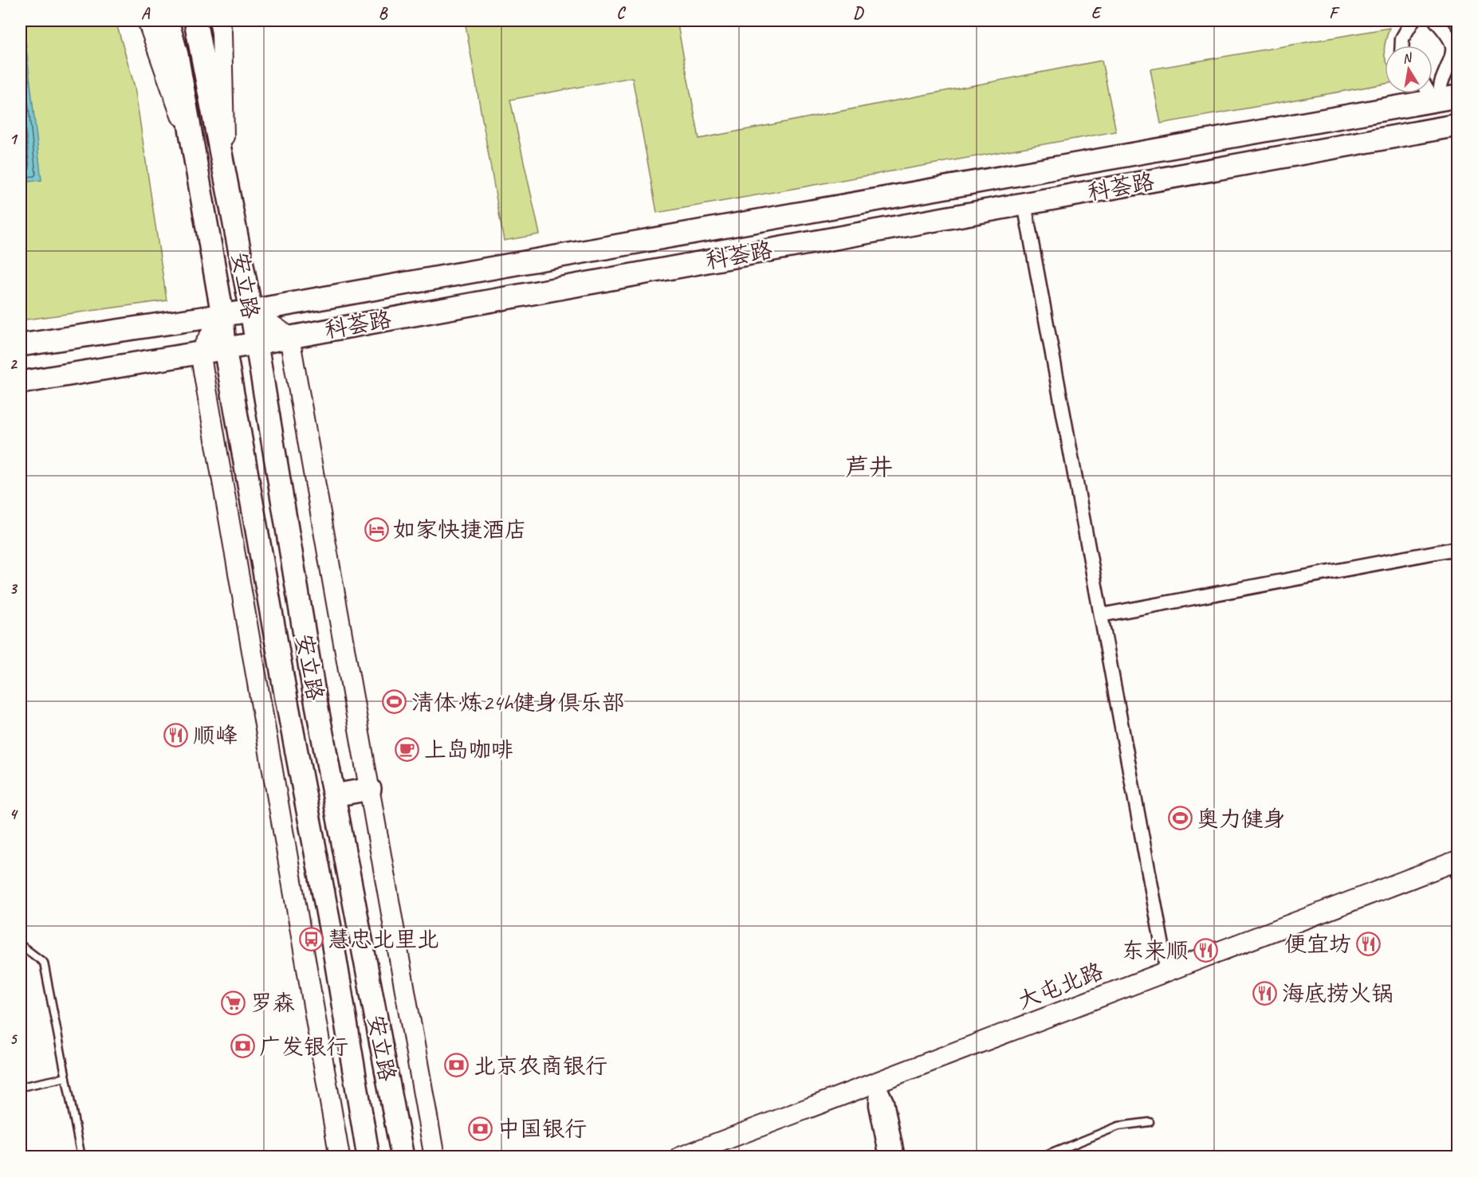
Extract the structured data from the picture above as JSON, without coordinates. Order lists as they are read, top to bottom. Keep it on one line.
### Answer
{"streets":{"main road":["科荟路","安立路"],"street":["大屯北路"]},"crossings":[["科荟路","安立路"]],"districts":["芦井"],"places":{"hotel":["如家快捷酒店"],"sports":["清体·炼24h健身俱乐部","奥力健身"],"restaurant":["顺峰","便宜坊","东来顺","海底捞火锅"],"cafe":["上岛咖啡"],"bus stop":["慧忠北里北"],"supermarket":["罗森"],"bank":["广发银行","北京农商银行","中国银行"]},"north":"top","grid":{"columns":["A","B","C","D","E","F"],"rows":["1","2","3","4","5"]}}
